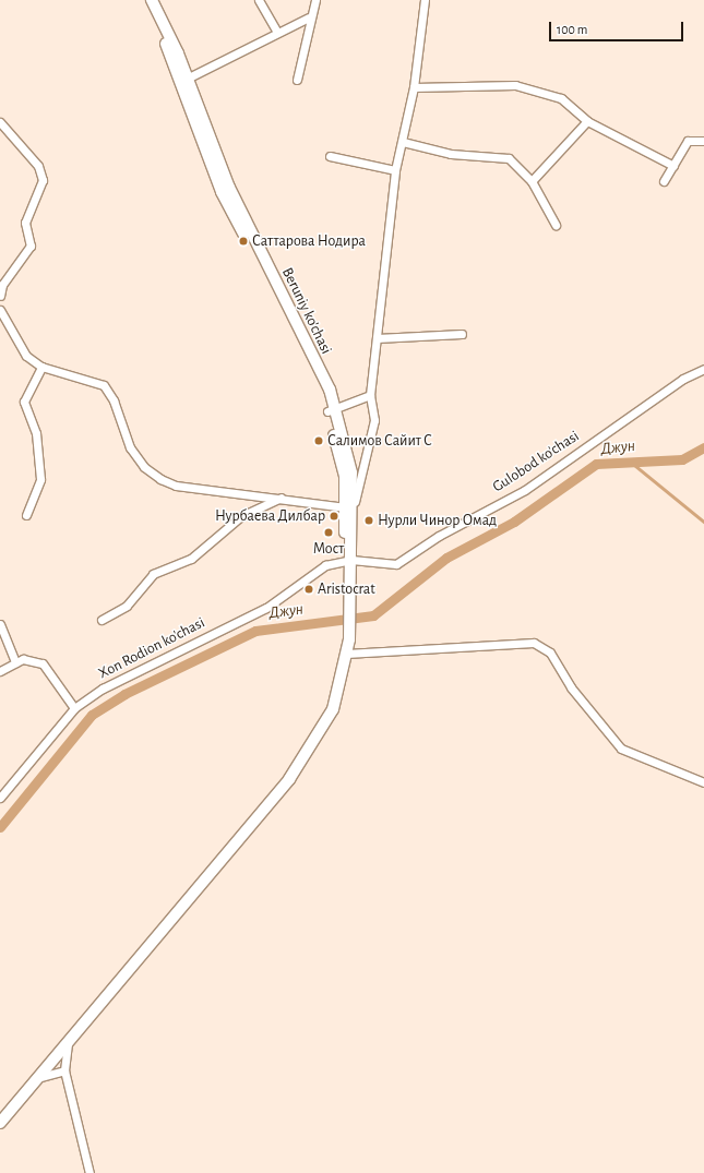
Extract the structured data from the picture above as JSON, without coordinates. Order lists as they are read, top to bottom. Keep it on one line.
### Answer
{"streets":{"main road":["Beruniy ko'chasi"],"street":["Gulobod ko'chasi","Xon Rodion ko'chasi"]},"crossings":[["Beruniy ko'chasi","Gulobod ko'chasi"],["Beruniy ko'chasi","Xon Rodion ko'chasi"],["Gulobod ko'chasi","Xon Rodion ko'chasi"]],"water":["Джун"],"places":["Саттарова Нодира","Салимов Сайит С","Нурбаева Дилбар","Нурли Чинор Омад","Мост","Aristocrat"],"scale_bar":"100 m"}
